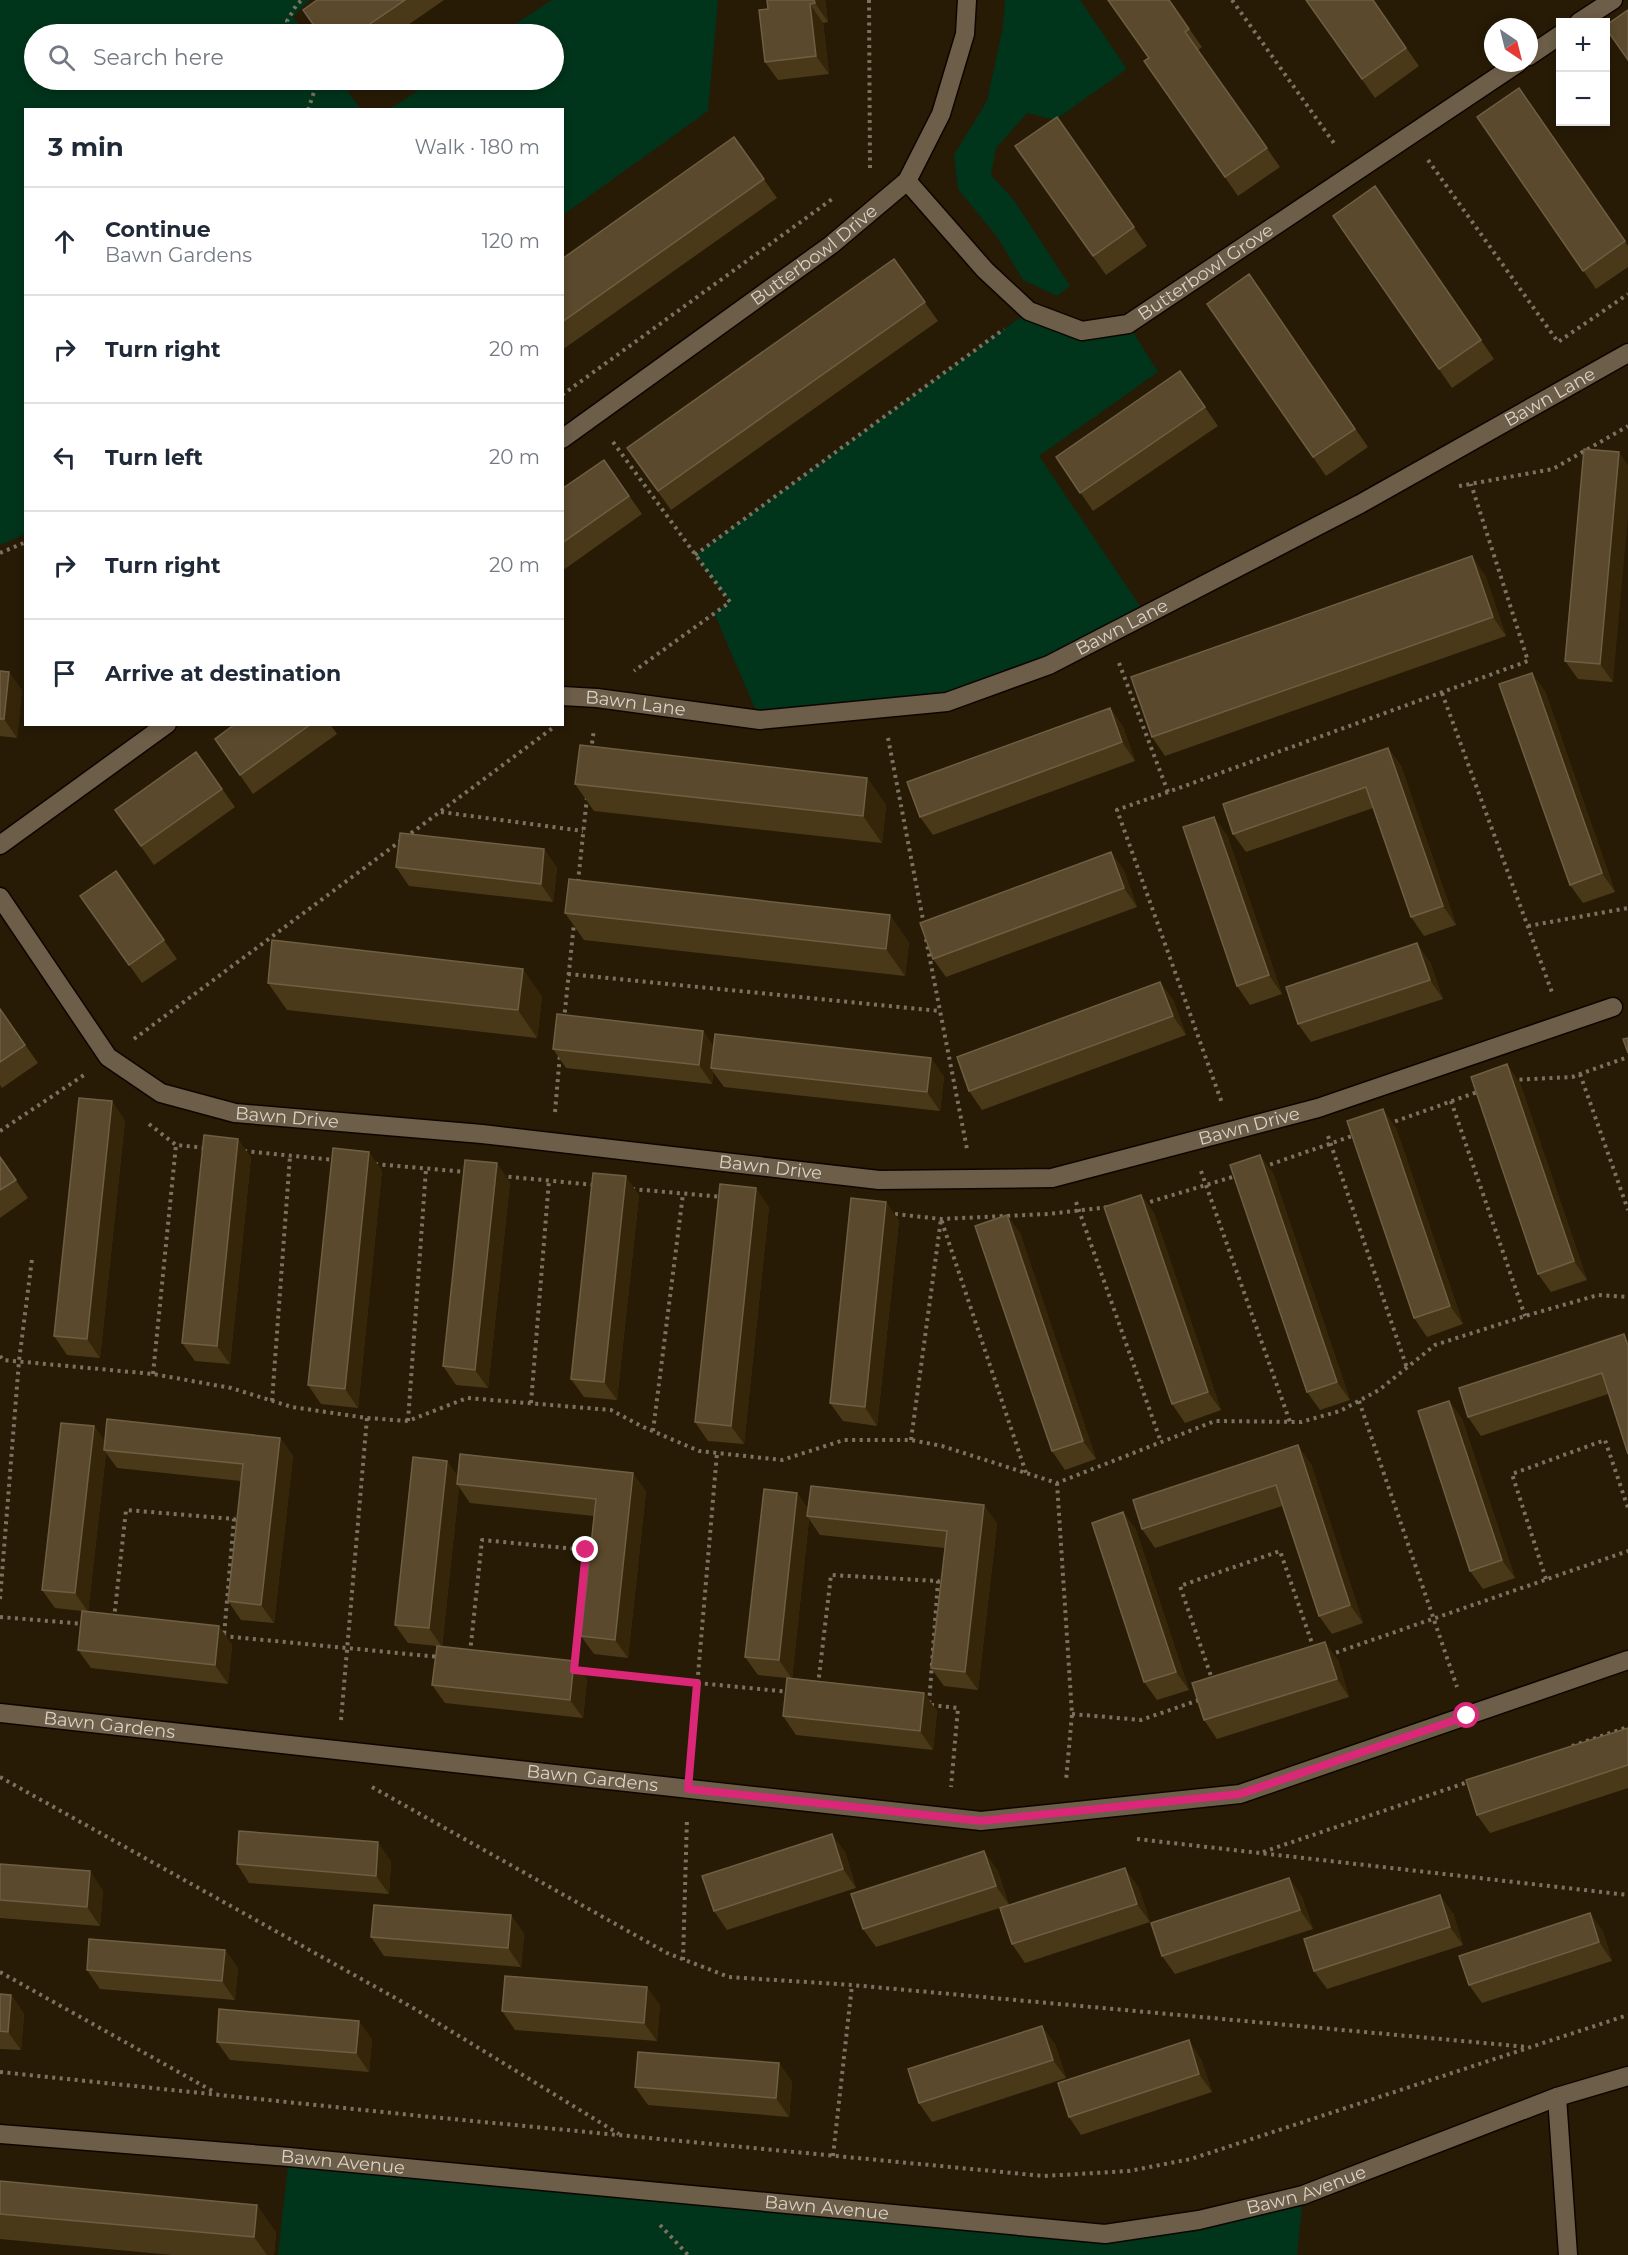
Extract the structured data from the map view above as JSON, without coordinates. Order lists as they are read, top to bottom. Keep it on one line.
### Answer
{"streets":{"street":["Butterbowl Drive","Butterbowl Grove","Bawn Lane","Bawn Drive","Bawn Gardens","Bawn Avenue"]},"crossings":[["Butterbowl Drive","Butterbowl Grove"]],"north":"bottom right","page":{"map_buttons":["+","−"],"search":"Search here","heading":["3 min","Walk · 180 m"],"list":[["Continue","Bawn Gardens","120 m"],["Turn right","20 m"],["Turn left","20 m"],["Turn right","20 m"],"Arrive at destination"]}}
